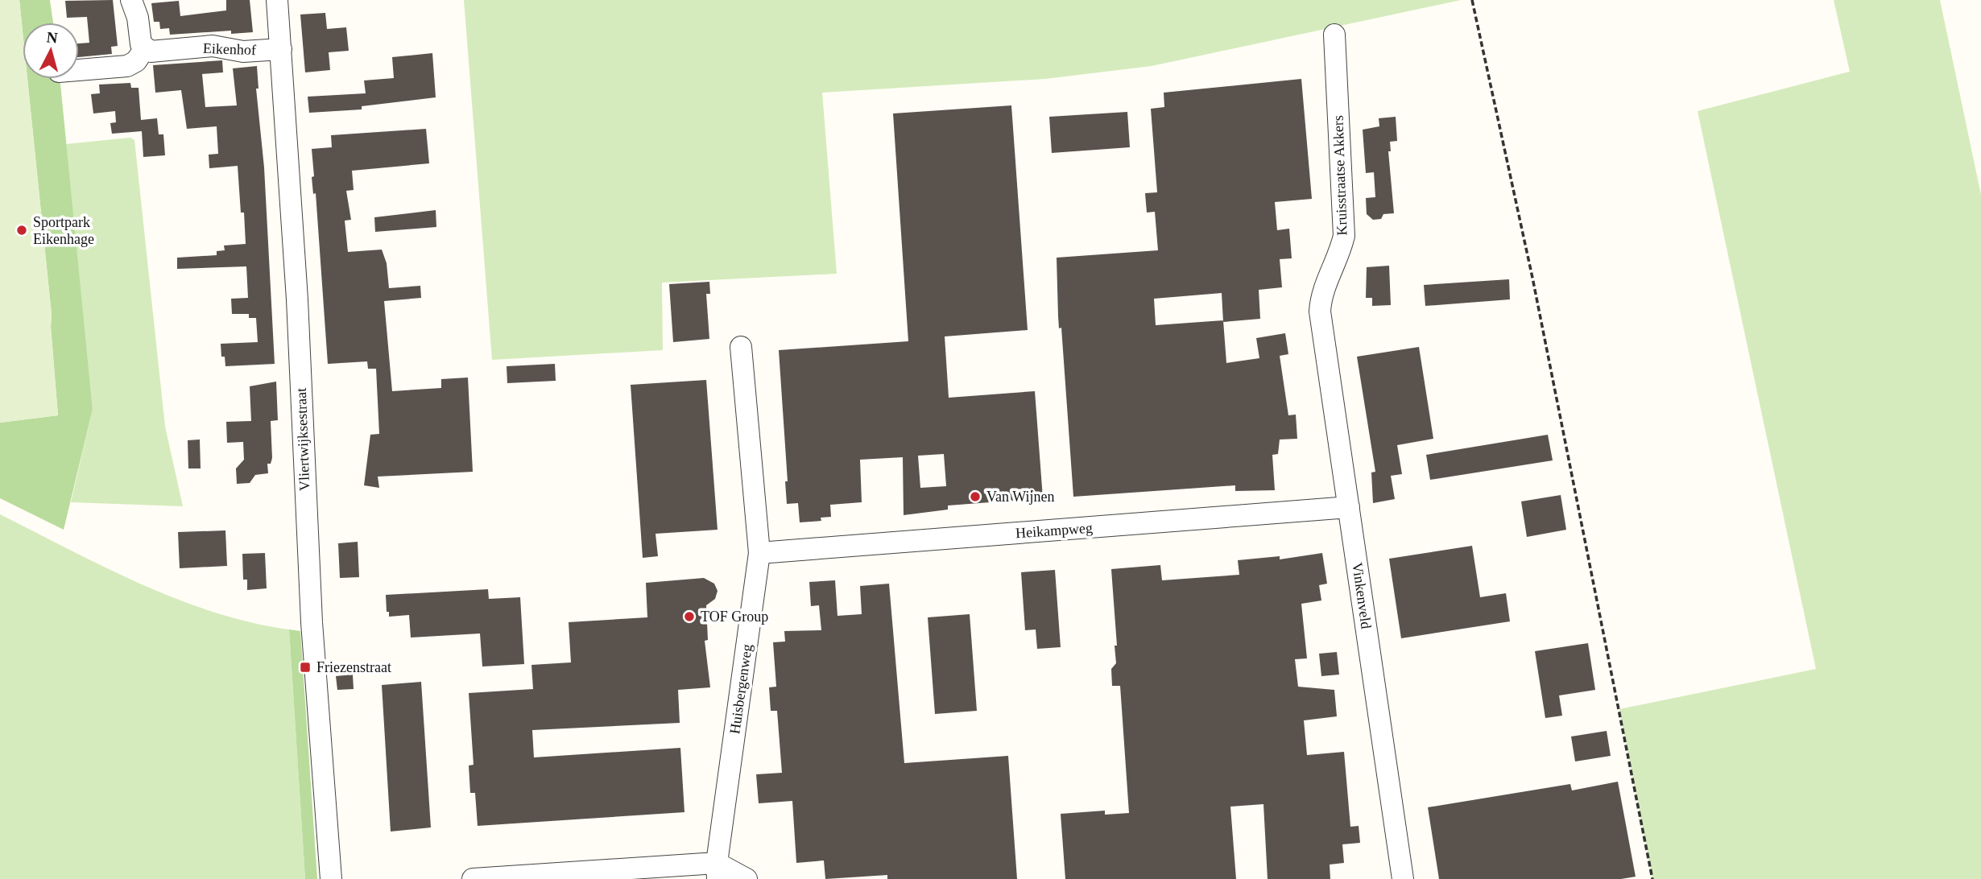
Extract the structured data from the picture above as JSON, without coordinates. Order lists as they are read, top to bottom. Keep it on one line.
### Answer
{"streets":{"street":["Eikenhof","Kruisstraatse Akkers","Vliertwijksestraat","Heikampweg","Vinkenveld","Huisbergenweg"]},"crossings":[["Eikenhof","Vliertwijksestraat"],["Kruisstraatse Akkers","Vinkenveld"],["Heikampweg","Vinkenveld"],["Heikampweg","Huisbergenweg"]],"places":{"other":["Sportpark Eikenhage","Van Wijnen","TOF Group"],"transit":["Friezenstraat"]},"north":"top"}
